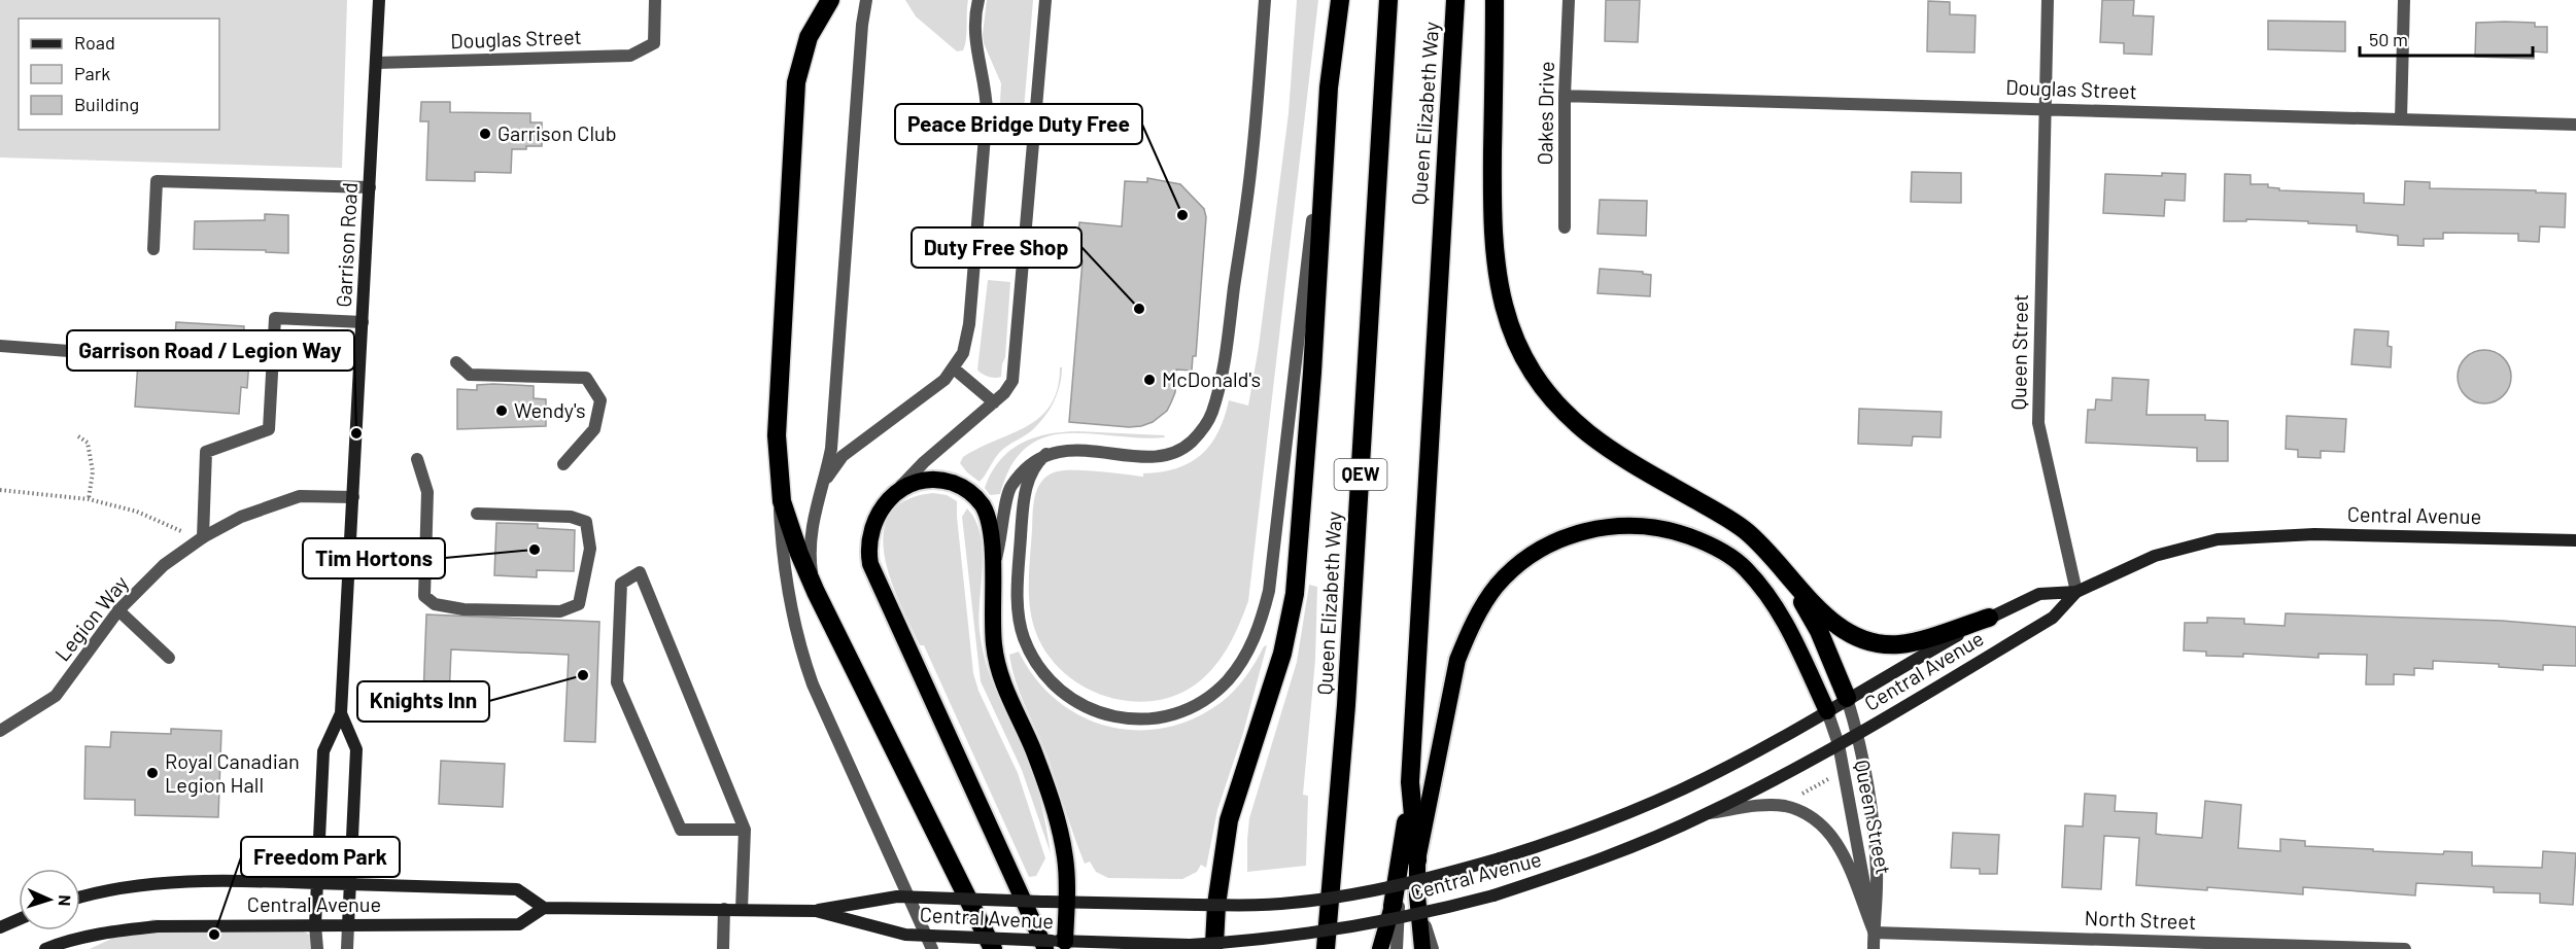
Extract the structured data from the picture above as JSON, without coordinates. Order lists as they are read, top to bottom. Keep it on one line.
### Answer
{"streets":{"highway":["Queen Elizabeth Way","QEW"],"main road":["Garrison Road","Central Avenue"],"street":["Douglas Street","Oakes Drive","Queen Street","Legion Way","North Street"]},"crossings":[["Douglas Street","Oakes Drive"],["Douglas Street","Garrison Road"],["Douglas Street","Queen Street"],["Garrison Road","Central Avenue"],["Garrison Road","Legion Way"],["Queen Street","Central Avenue"],["Queen Street","North Street"]],"places":["Garrison Club","Peace Bridge Duty Free","Duty Free Shop","McDonald's","Wendy's","Garrison Road / Legion Way","Tim Hortons","Knights Inn","Royal Canadian Legion Hall","Freedom Park"],"legend":["Road","Park","Building"],"scale_bar":"50 m","north":"right"}
